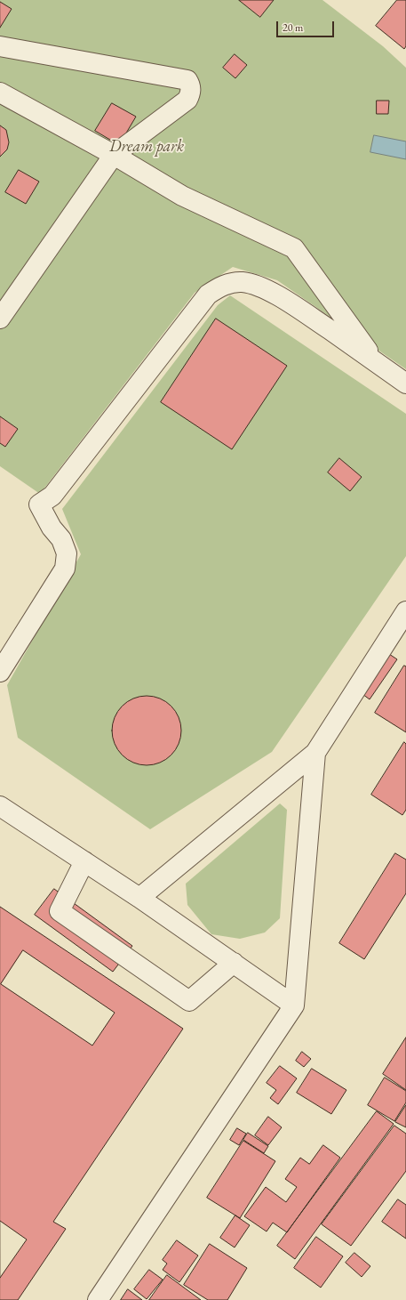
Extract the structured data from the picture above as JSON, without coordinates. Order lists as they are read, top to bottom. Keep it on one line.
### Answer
{"parks":["Dream park"],"scale_bar":"20 m"}
